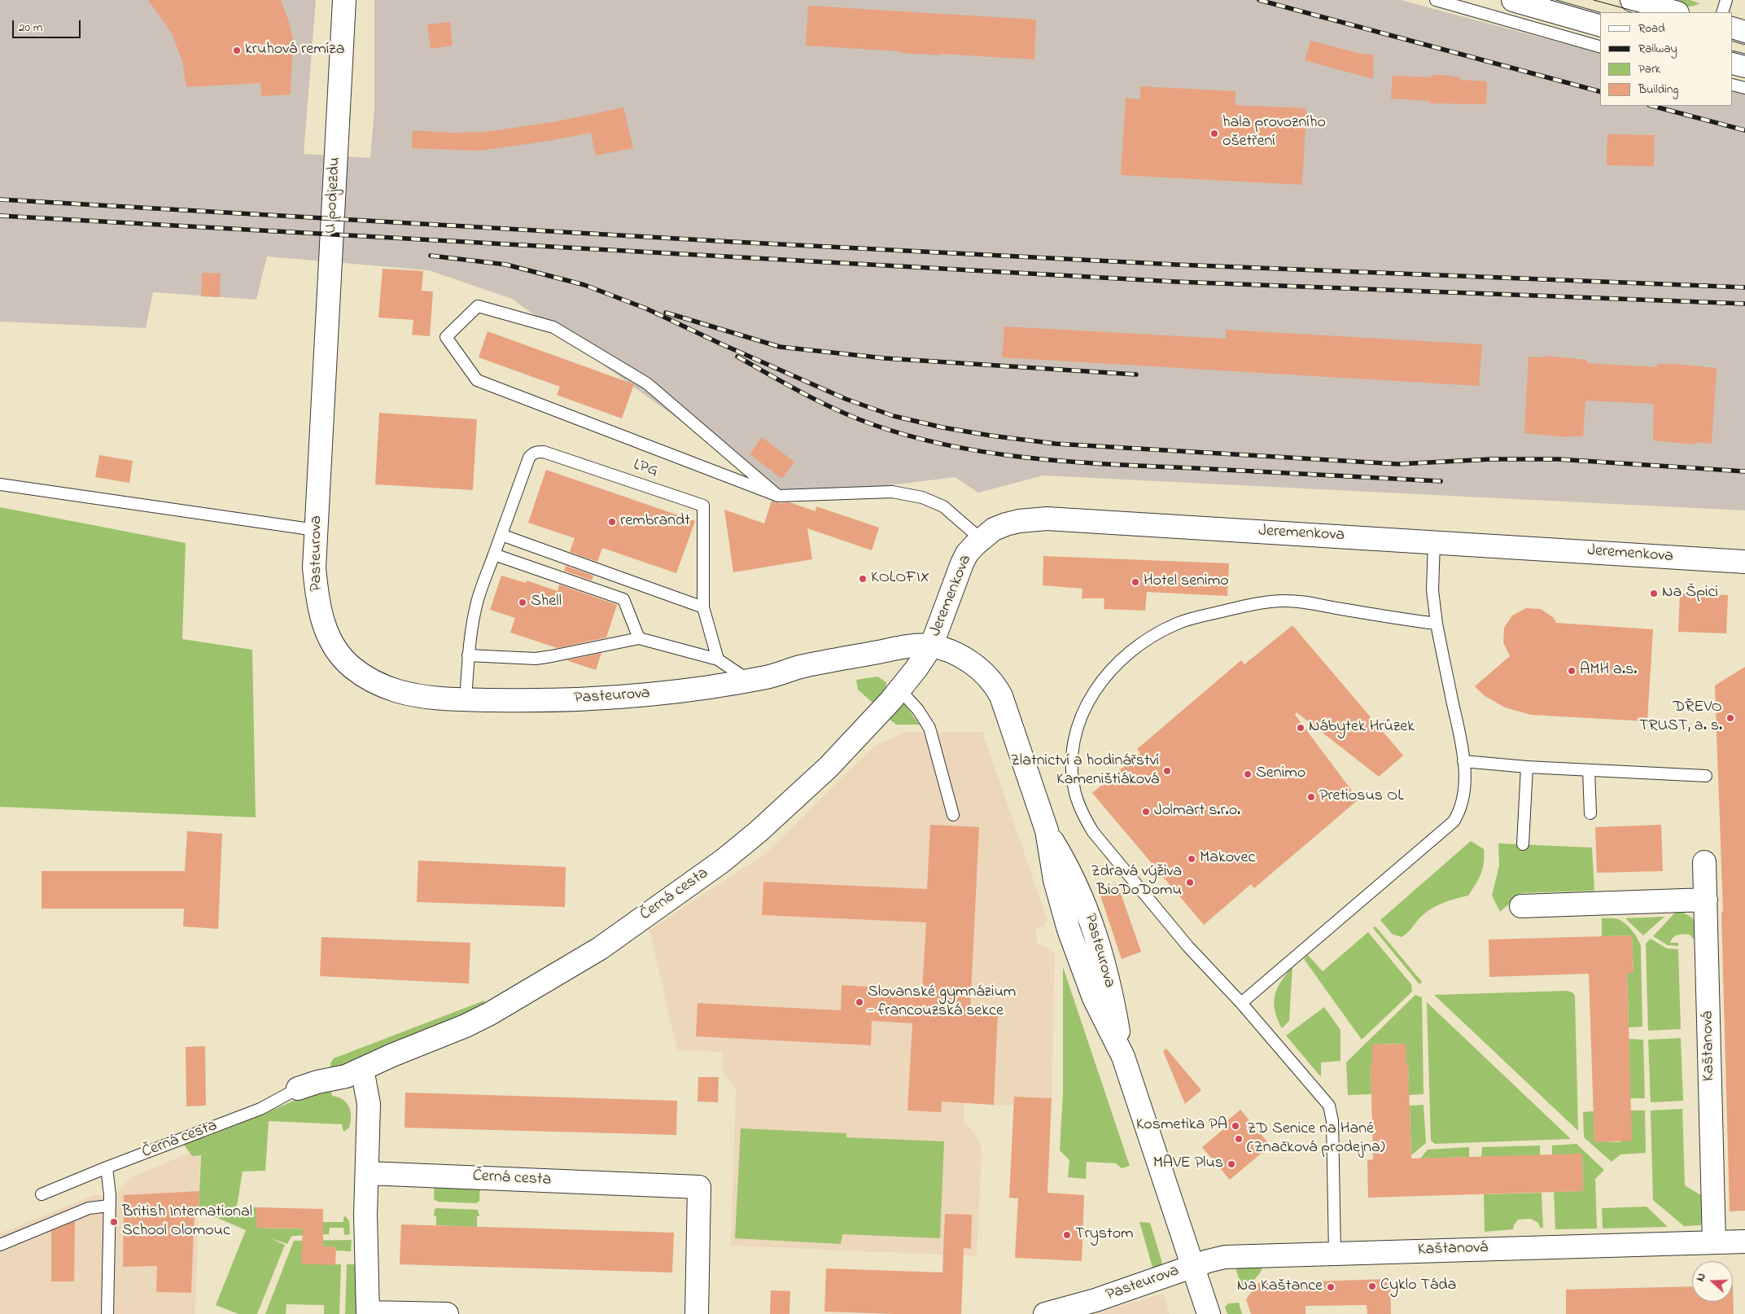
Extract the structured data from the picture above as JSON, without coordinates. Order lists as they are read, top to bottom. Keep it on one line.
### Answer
{"streets":{"street":["U podjezdu","Jeremenkova","Pasteurova","Černá cesta","Kaštanová"],"lane":["LPG"]},"crossings":[["U podjezdu","Pasteurova"],["LPG","Pasteurova"],["Jeremenkova","Pasteurova"],["Jeremenkova","Černá cesta"],["Pasteurova","Černá cesta"],["Pasteurova","Kaštanová"]],"places":["kruhová remíza","hala provozního ošetření","rembrandt","KOLOFIX","Hotel senimo","Na Špici","Shell","AMH a.s.","DŘEVO TRUST, a. s.","Nábytek Hrůzek","Zlatnictví a hodinářství Kameništiáková","Senimo","Pretiosus OL","Jolmart s.r.o.","Makovec","Zdravá výživa BioDoDomu","Slovanské gymnázium - francouzská sekce","Kosmetika PA","ZD Senice na Hané (Značková prodejna)","MAVE Plus","British International School Olomouc","Trystom","Cyklo Táda","Na Kaštance"],"legend":["Road","Railway","Park","Building"],"scale_bar":"20 m","north":"left"}
